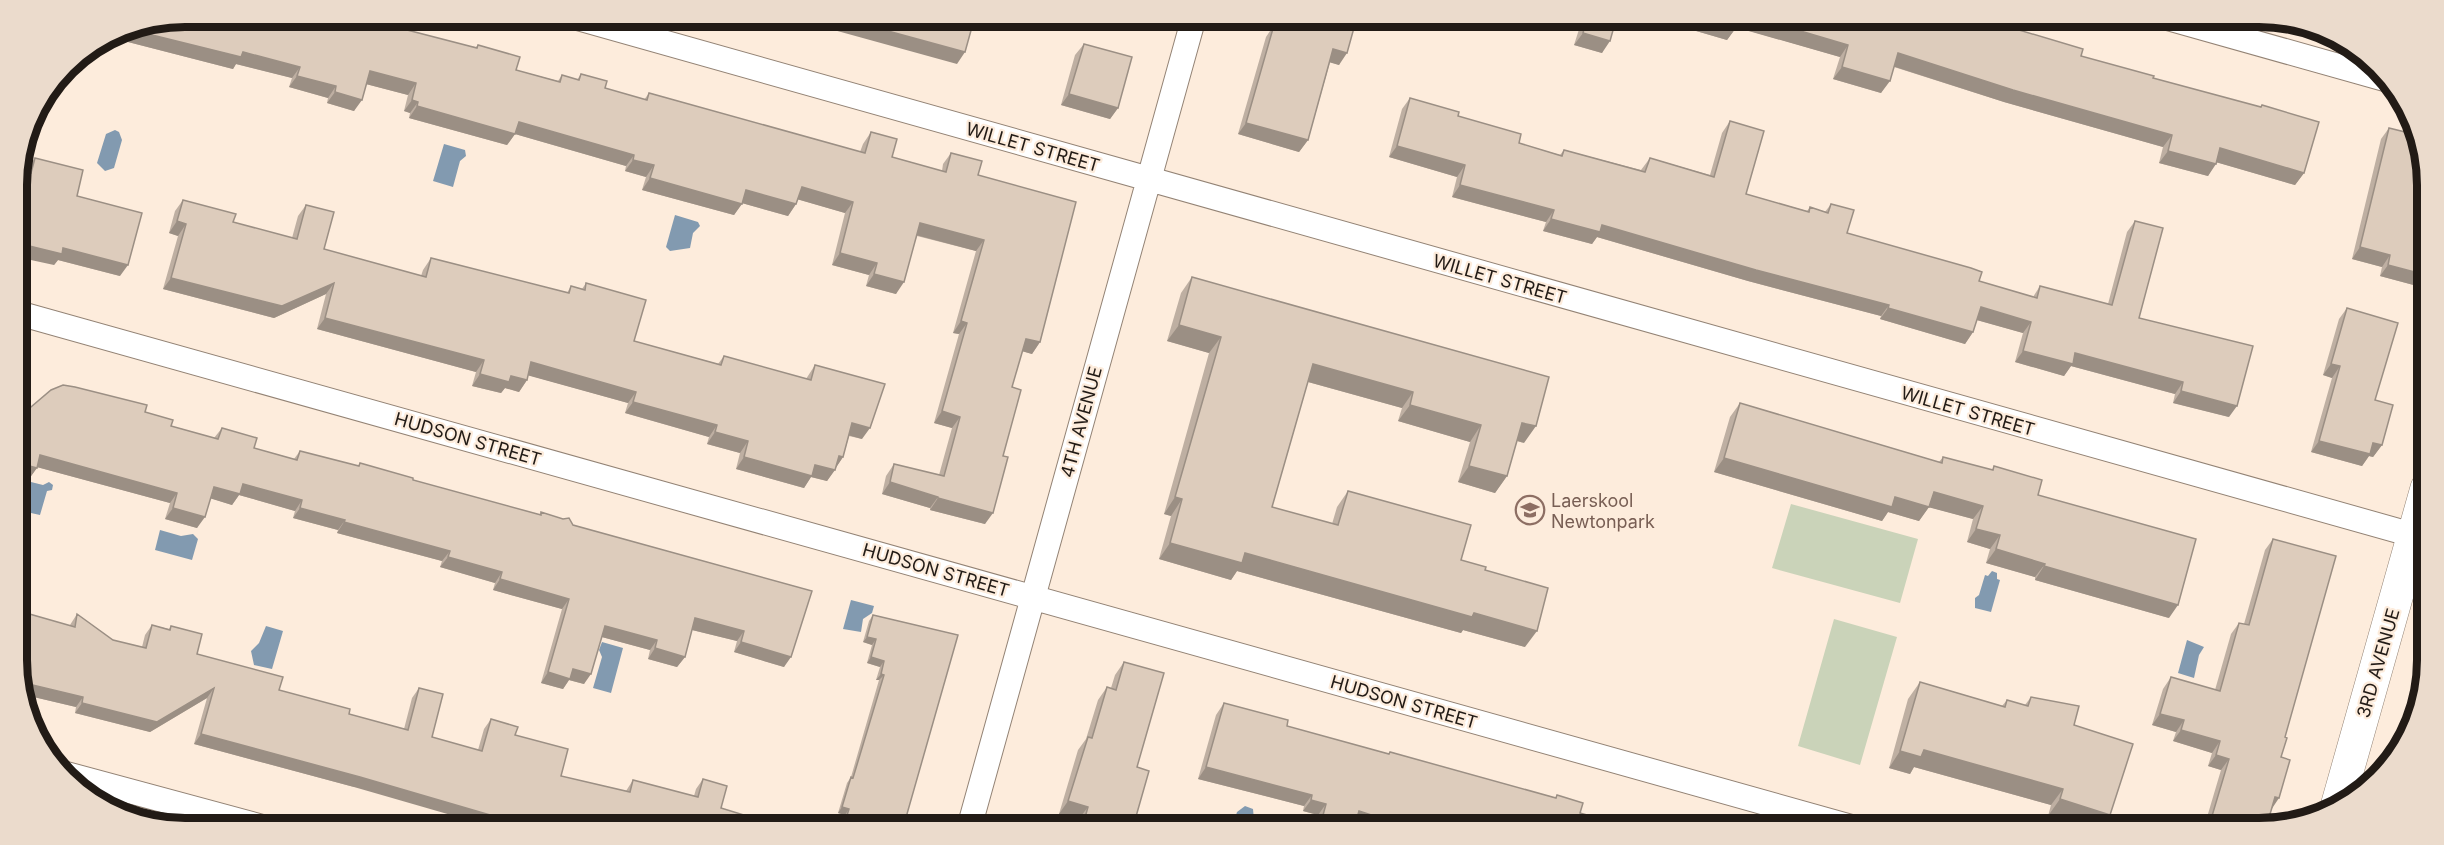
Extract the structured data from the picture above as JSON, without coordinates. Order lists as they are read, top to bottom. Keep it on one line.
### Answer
{"streets":{"street":["WILLET STREET","4TH AVENUE","HUDSON STREET","3RD AVENUE"]},"crossings":[["WILLET STREET","4TH AVENUE"],["4TH AVENUE","HUDSON STREET"]],"places":{"school or university":["Laerskool Newtonpark"]}}
